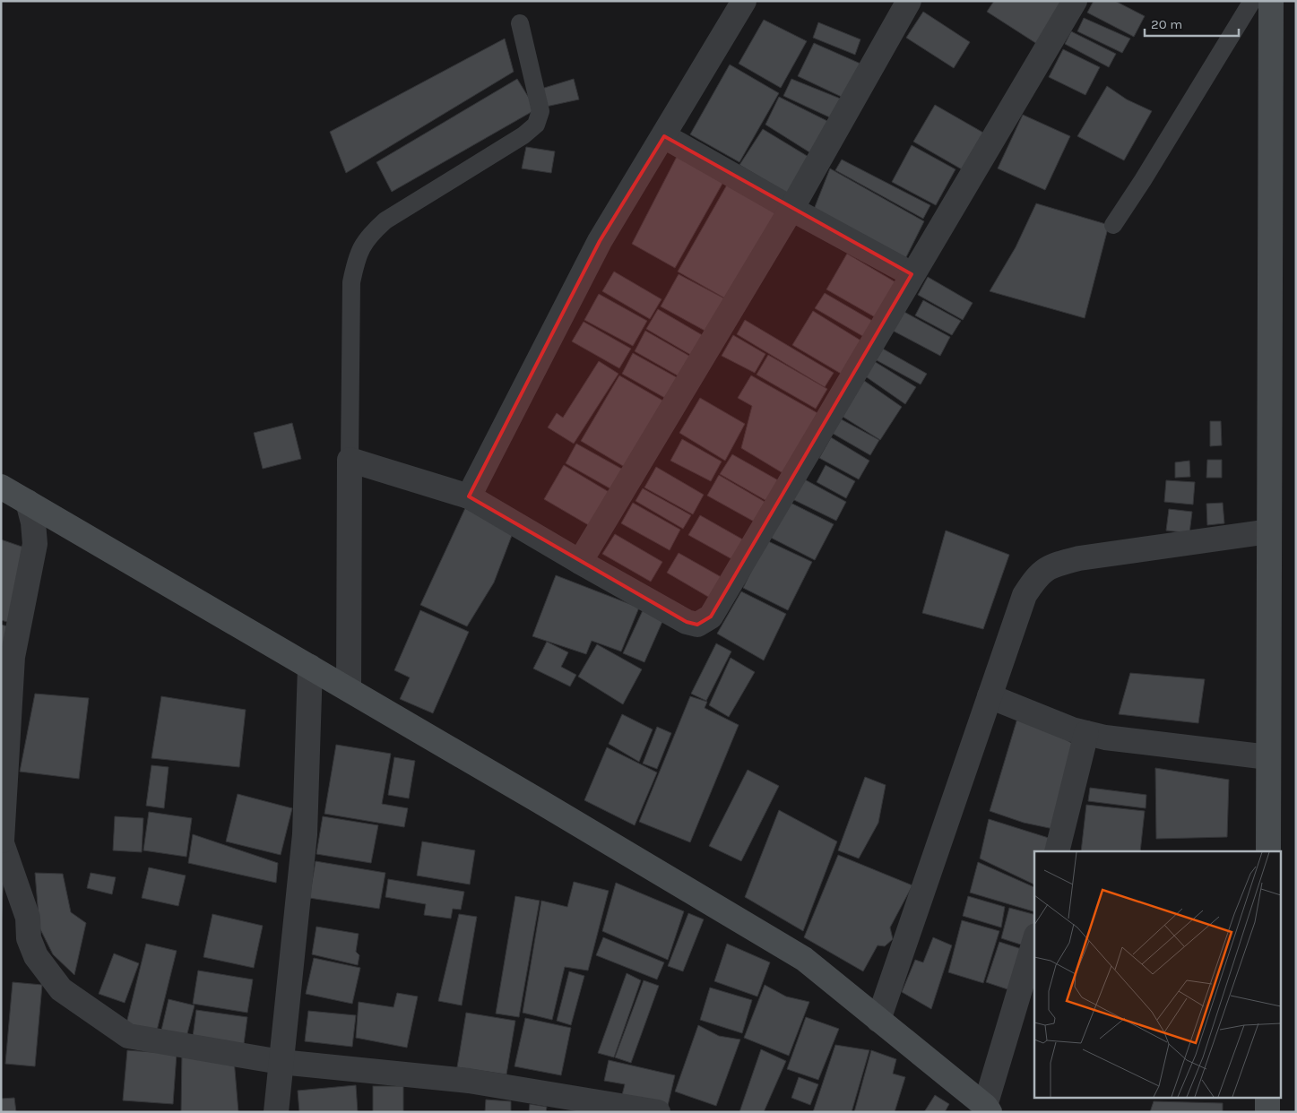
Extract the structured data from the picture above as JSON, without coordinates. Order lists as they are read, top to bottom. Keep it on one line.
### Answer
{"scale_bar":"20 m"}
